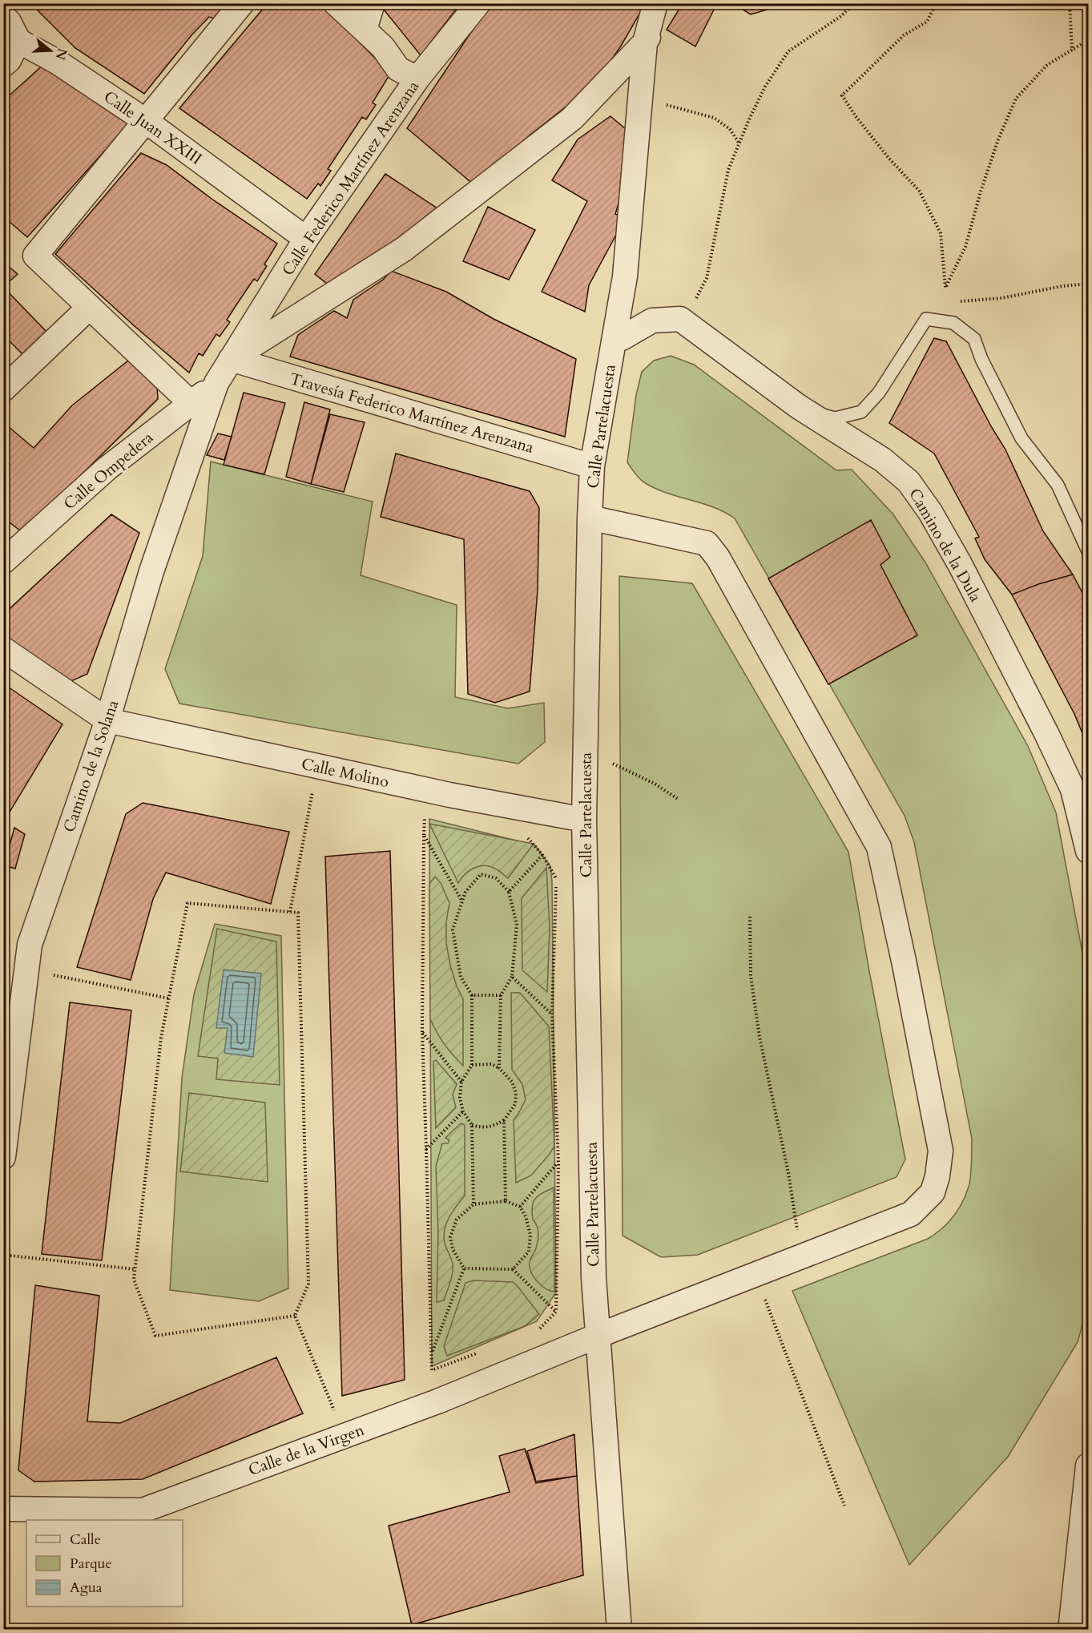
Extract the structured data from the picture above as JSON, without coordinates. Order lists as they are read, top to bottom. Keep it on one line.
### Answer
{"streets":{"street":["Calle Juan XXIII","Calle Federico Martínez Arenzana","Travesía Federico Martínez Arenzana","Calle Partelacuesta","Calle Ompedera","Camino de la Dula","Camino de la Solana","Calle Molino","Calle de la Virgen"]},"crossings":[["Calle Juan XXIII","Calle Federico Martínez Arenzana"],["Calle Federico Martínez Arenzana","Travesía Federico Martínez Arenzana"],["Calle Federico Martínez Arenzana","Calle Ompedera"],["Calle Federico Martínez Arenzana","Camino de la Solana"],["Travesía Federico Martínez Arenzana","Calle Partelacuesta"],["Calle Partelacuesta","Calle Molino"],["Calle Partelacuesta","Calle de la Virgen"],["Calle Ompedera","Camino de la Solana"],["Camino de la Solana","Calle Molino"]],"legend":["Calle","Parque","Agua"],"north":"right"}
